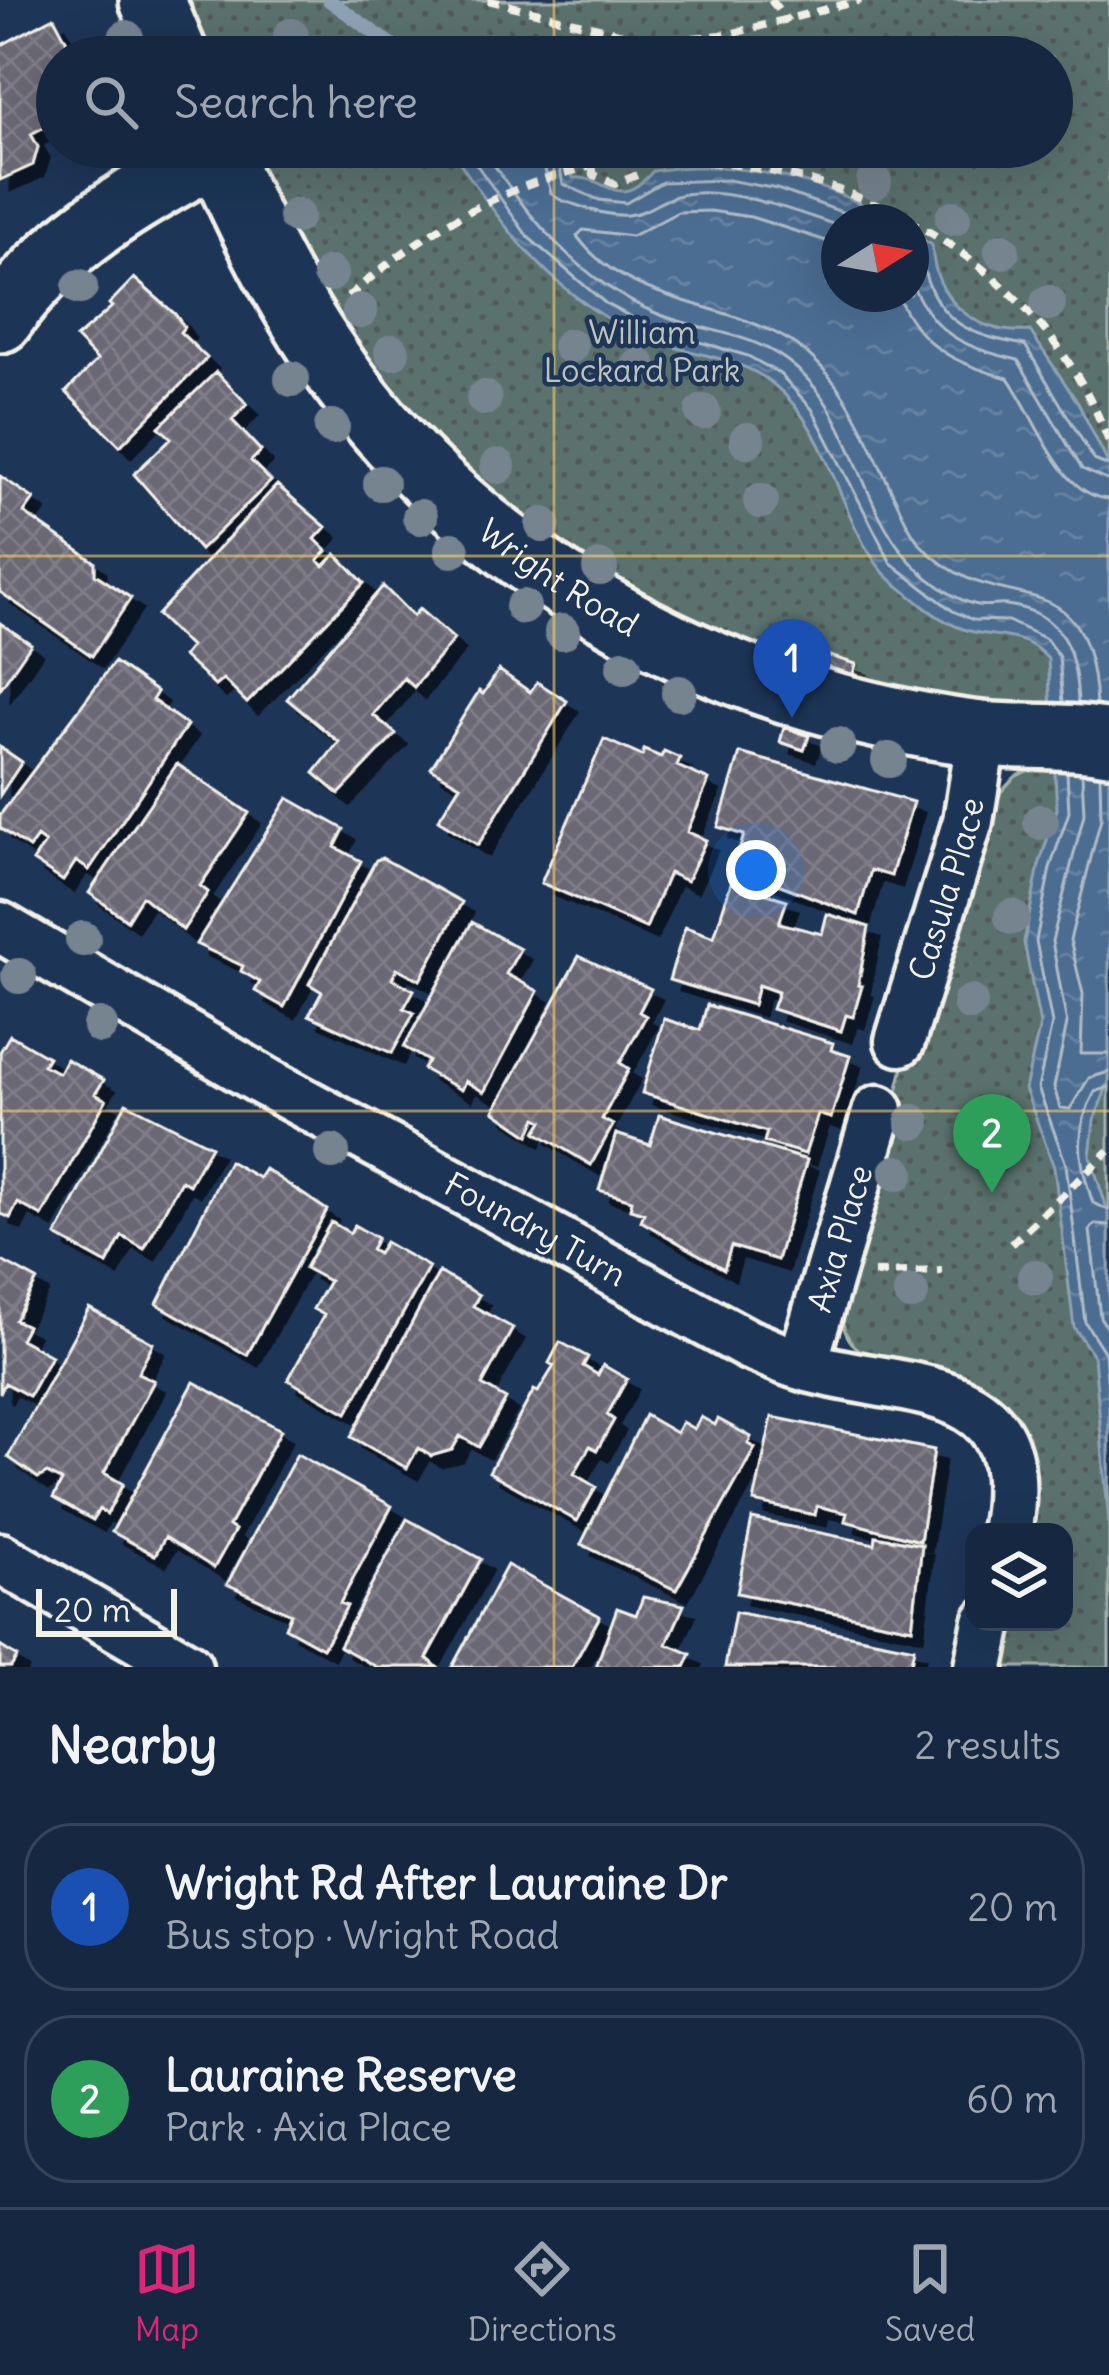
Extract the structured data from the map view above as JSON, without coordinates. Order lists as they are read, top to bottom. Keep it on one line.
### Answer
{"streets":{"street":["Wright Road","Casula Place","Foundry Turn","Axia Place"]},"crossings":[["Wright Road","Casula Place"],["Foundry Turn","Axia Place"]],"parks":["William Lockard Park"],"scale_bar":"20 m","north":"right","page":{"search":"Search here","pins":["1","2"],"scale":"20 m","heading":["Nearby","2 results"],"list":[{"mark":"1","name":"Wright Rd After Lauraine Dr","note":"Bus stop · Wright Road","value":"20 m"},{"mark":"2","name":"Lauraine Reserve","note":"Park · Axia Place","value":"60 m"}],"nav":["Map","Directions","Saved"]}}
